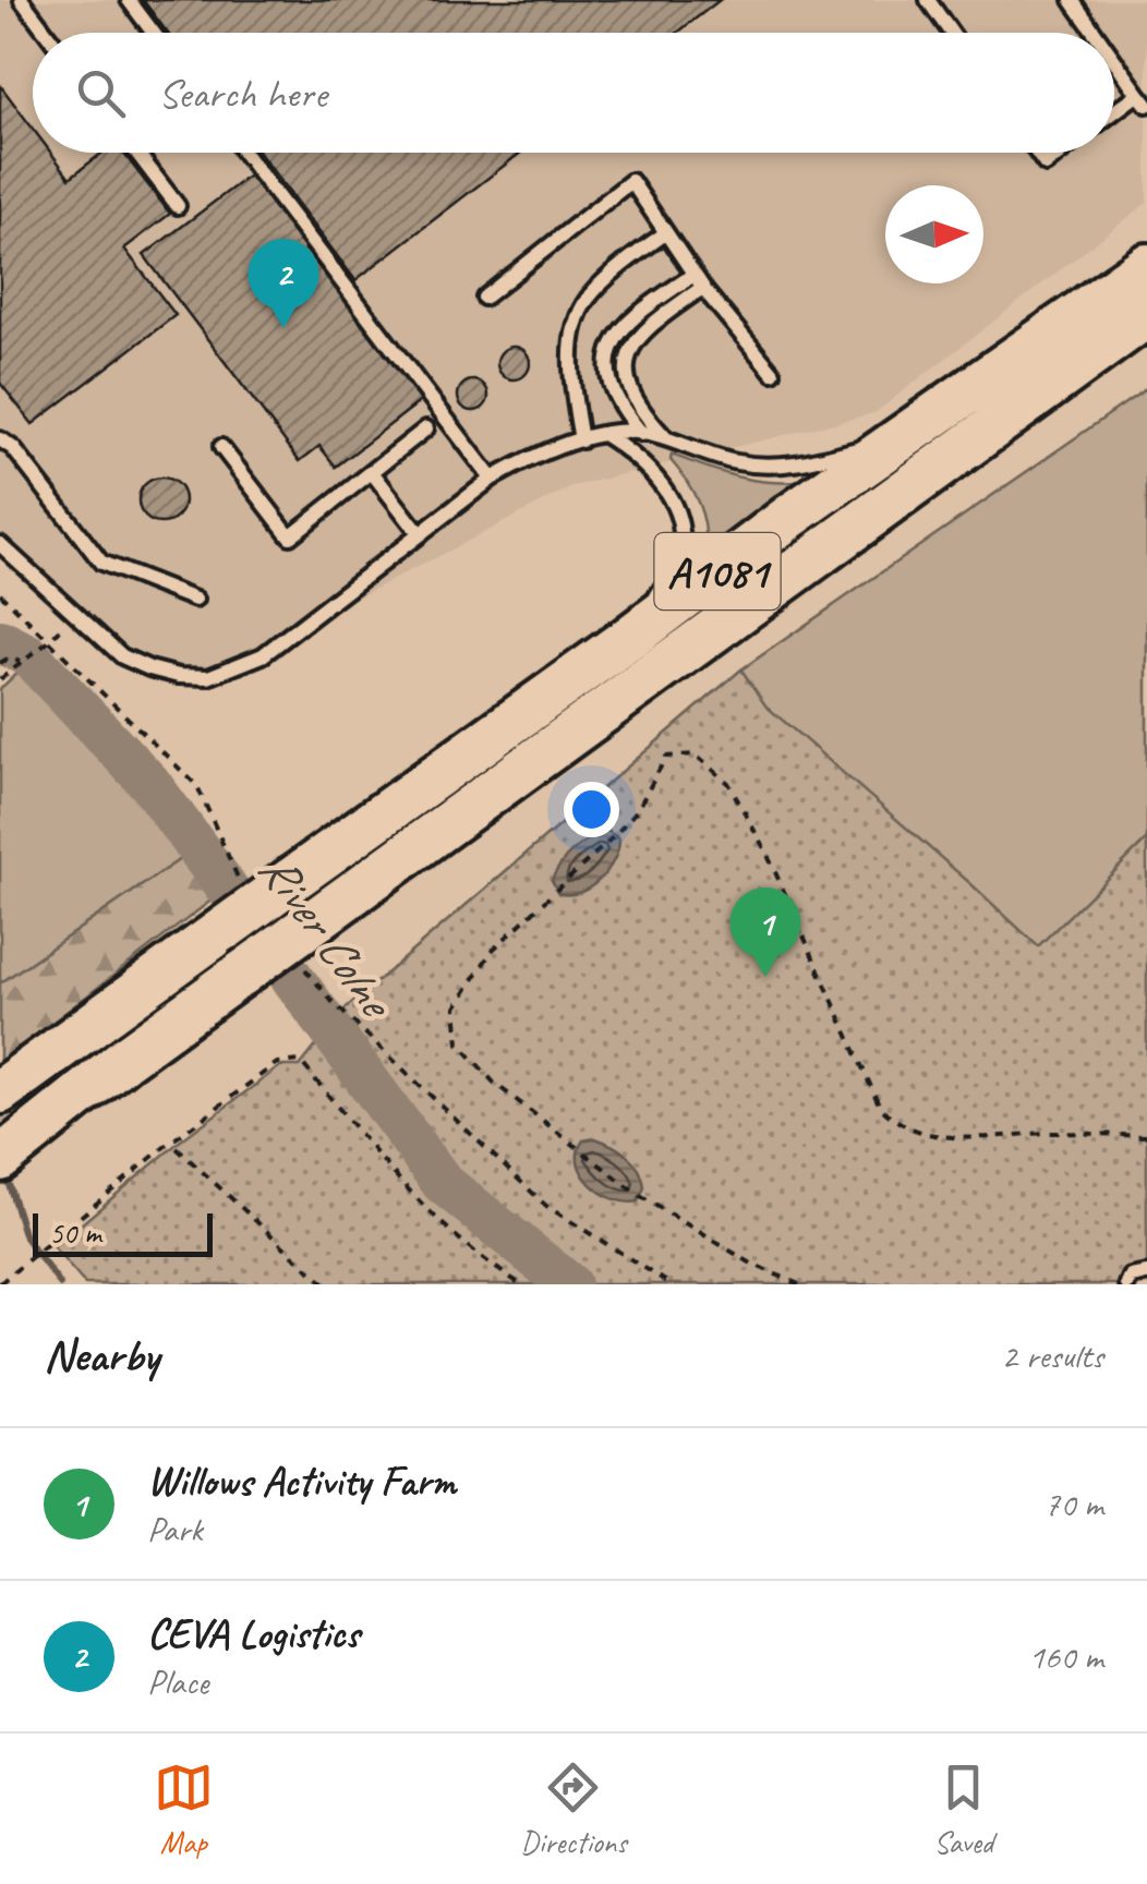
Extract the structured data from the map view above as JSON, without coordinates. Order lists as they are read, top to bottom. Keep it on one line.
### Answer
{"streets":{"main road":["A1081"]},"water":["River Colne"],"scale_bar":"50 m","north":"right","page":{"search":"Search here","pins":["2","1"],"scale":"50 m","heading":["Nearby","2 results"],"list":[{"mark":"1","name":"Willows Activity Farm","note":"Park","value":"70 m"},{"mark":"2","name":"CEVA Logistics","note":"Place","value":"160 m"}],"nav":["Map","Directions","Saved"]}}
